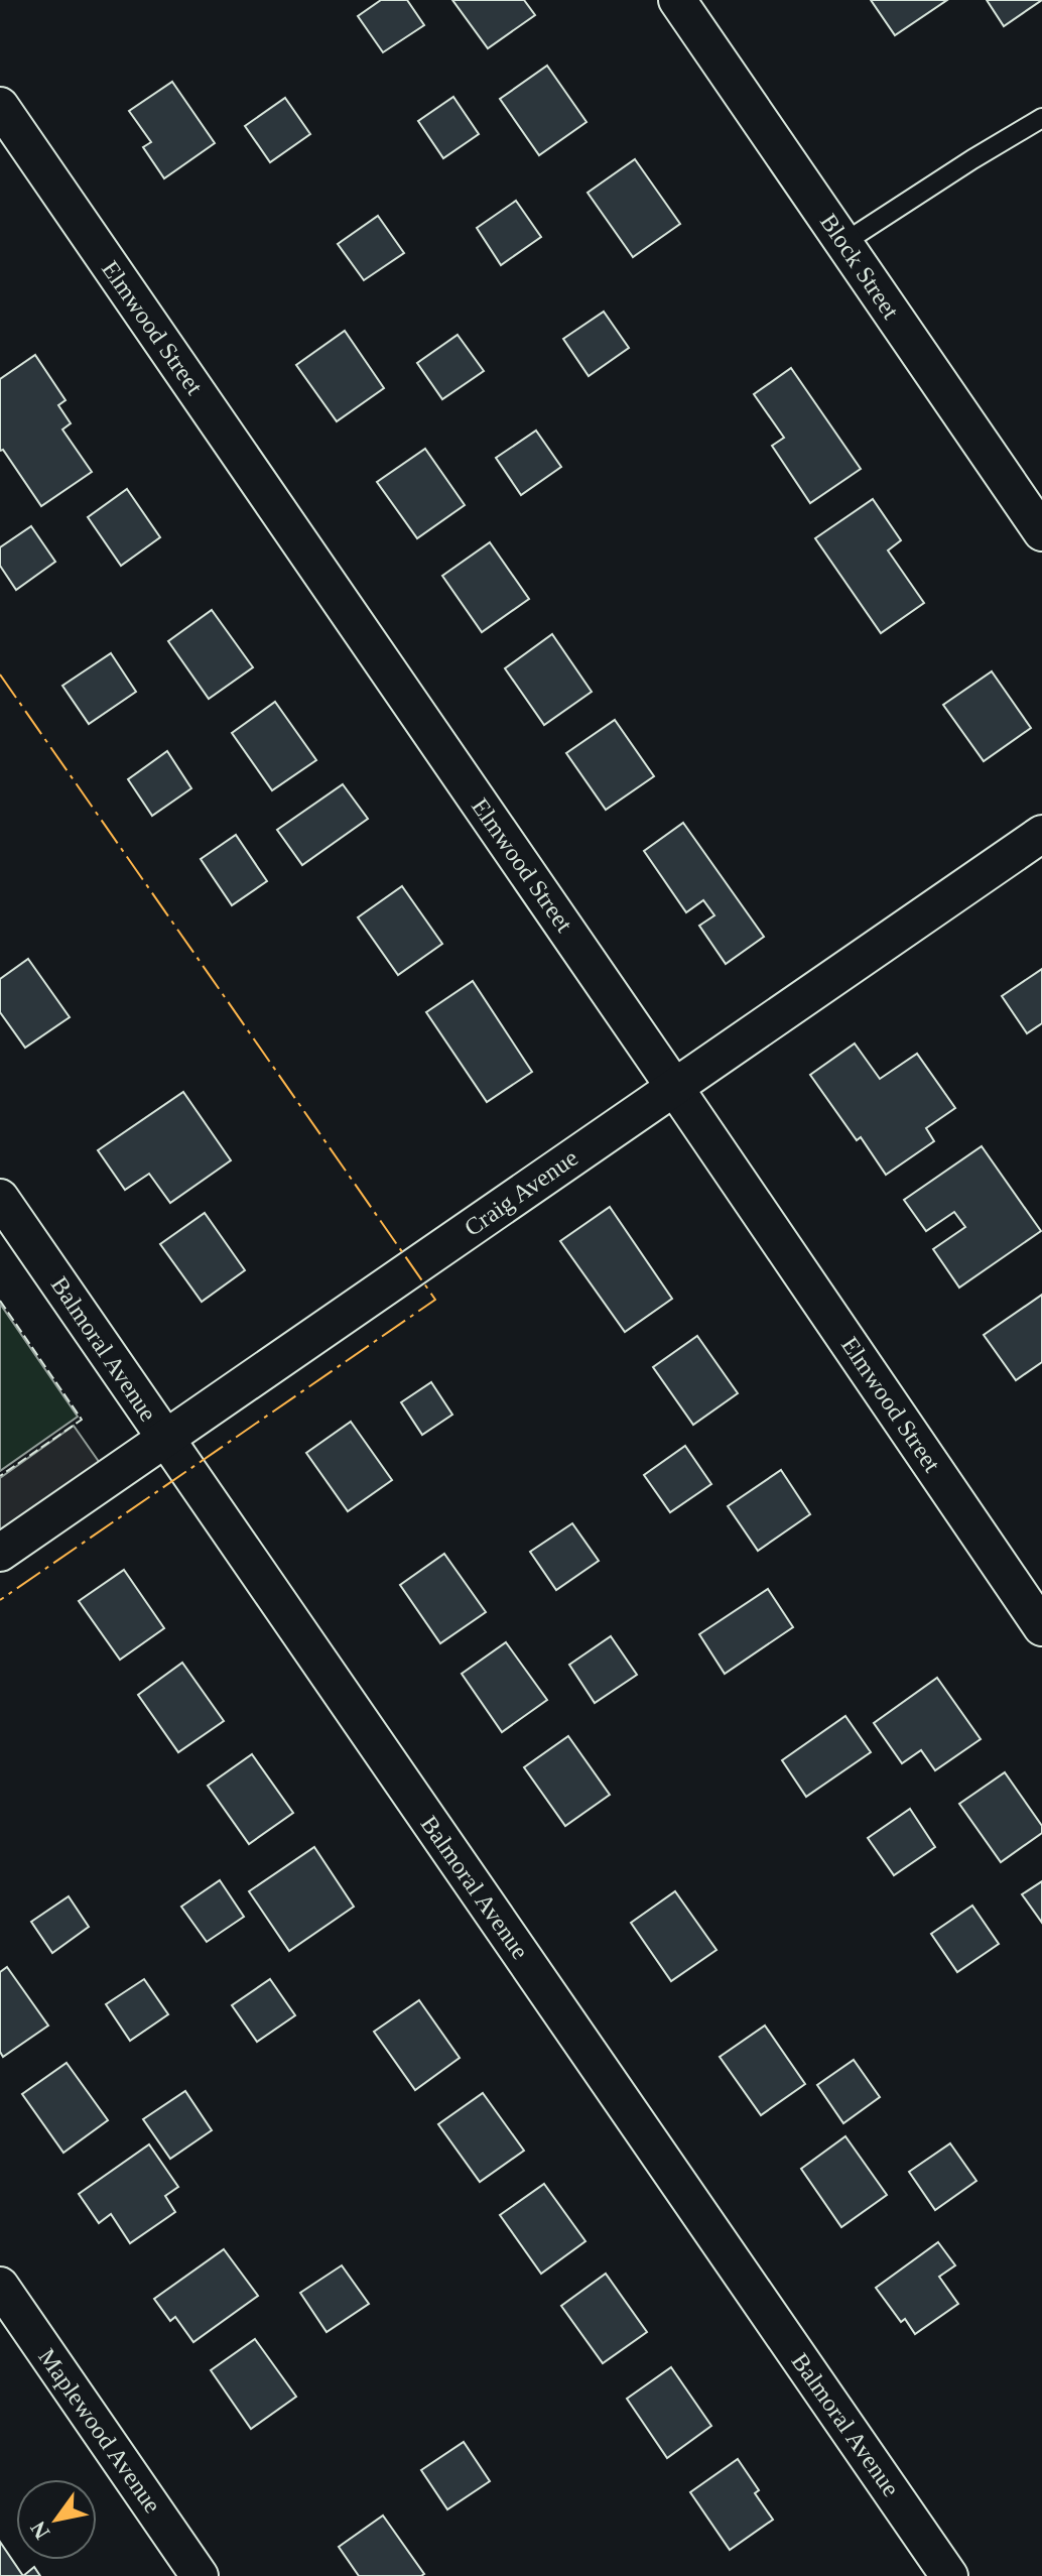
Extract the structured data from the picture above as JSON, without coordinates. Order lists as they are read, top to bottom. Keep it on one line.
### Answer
{"streets":{"street":["Block Street","Elmwood Street","Craig Avenue","Balmoral Avenue","Maplewood Avenue"]},"crossings":[["Elmwood Street","Craig Avenue"],["Craig Avenue","Balmoral Avenue"]],"north":"bottom left"}
